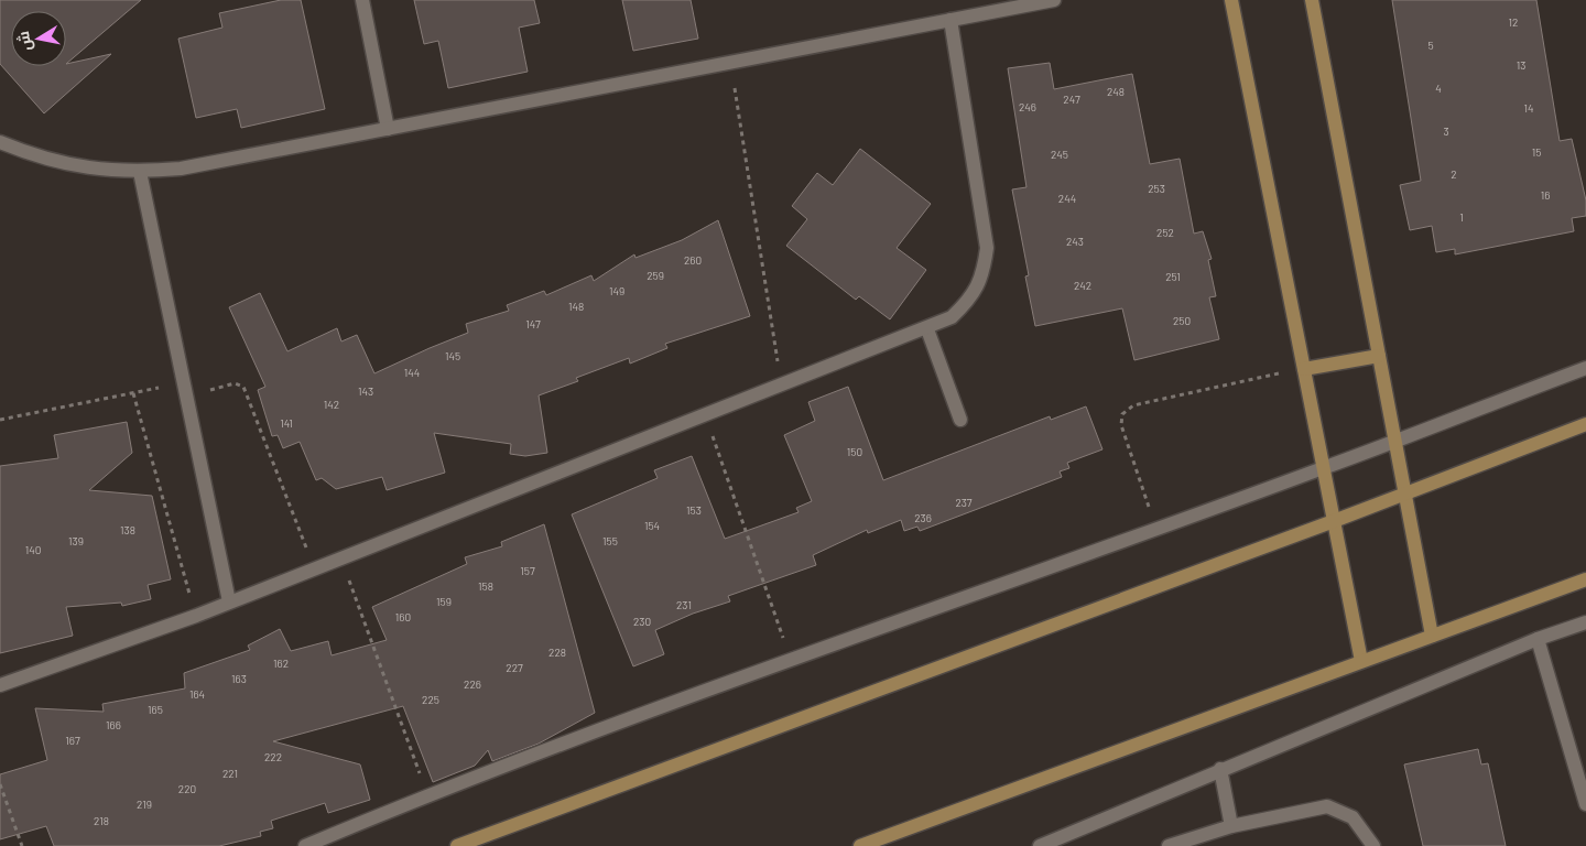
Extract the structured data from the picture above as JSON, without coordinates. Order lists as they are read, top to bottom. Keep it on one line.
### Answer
{"house_numbers":["12","5","13","4","248","247","246","14","3","15","245","2","253","16","244","1","252","243","260","259","251","242","149","148","250","147","145","144","143","142","141","150","237","153","236","154","138","139","155","140","157","158","159","231","160","230","228","162","227","163","226","164","225","165","166","167","222","221","220","219","218"],"north":"left"}
